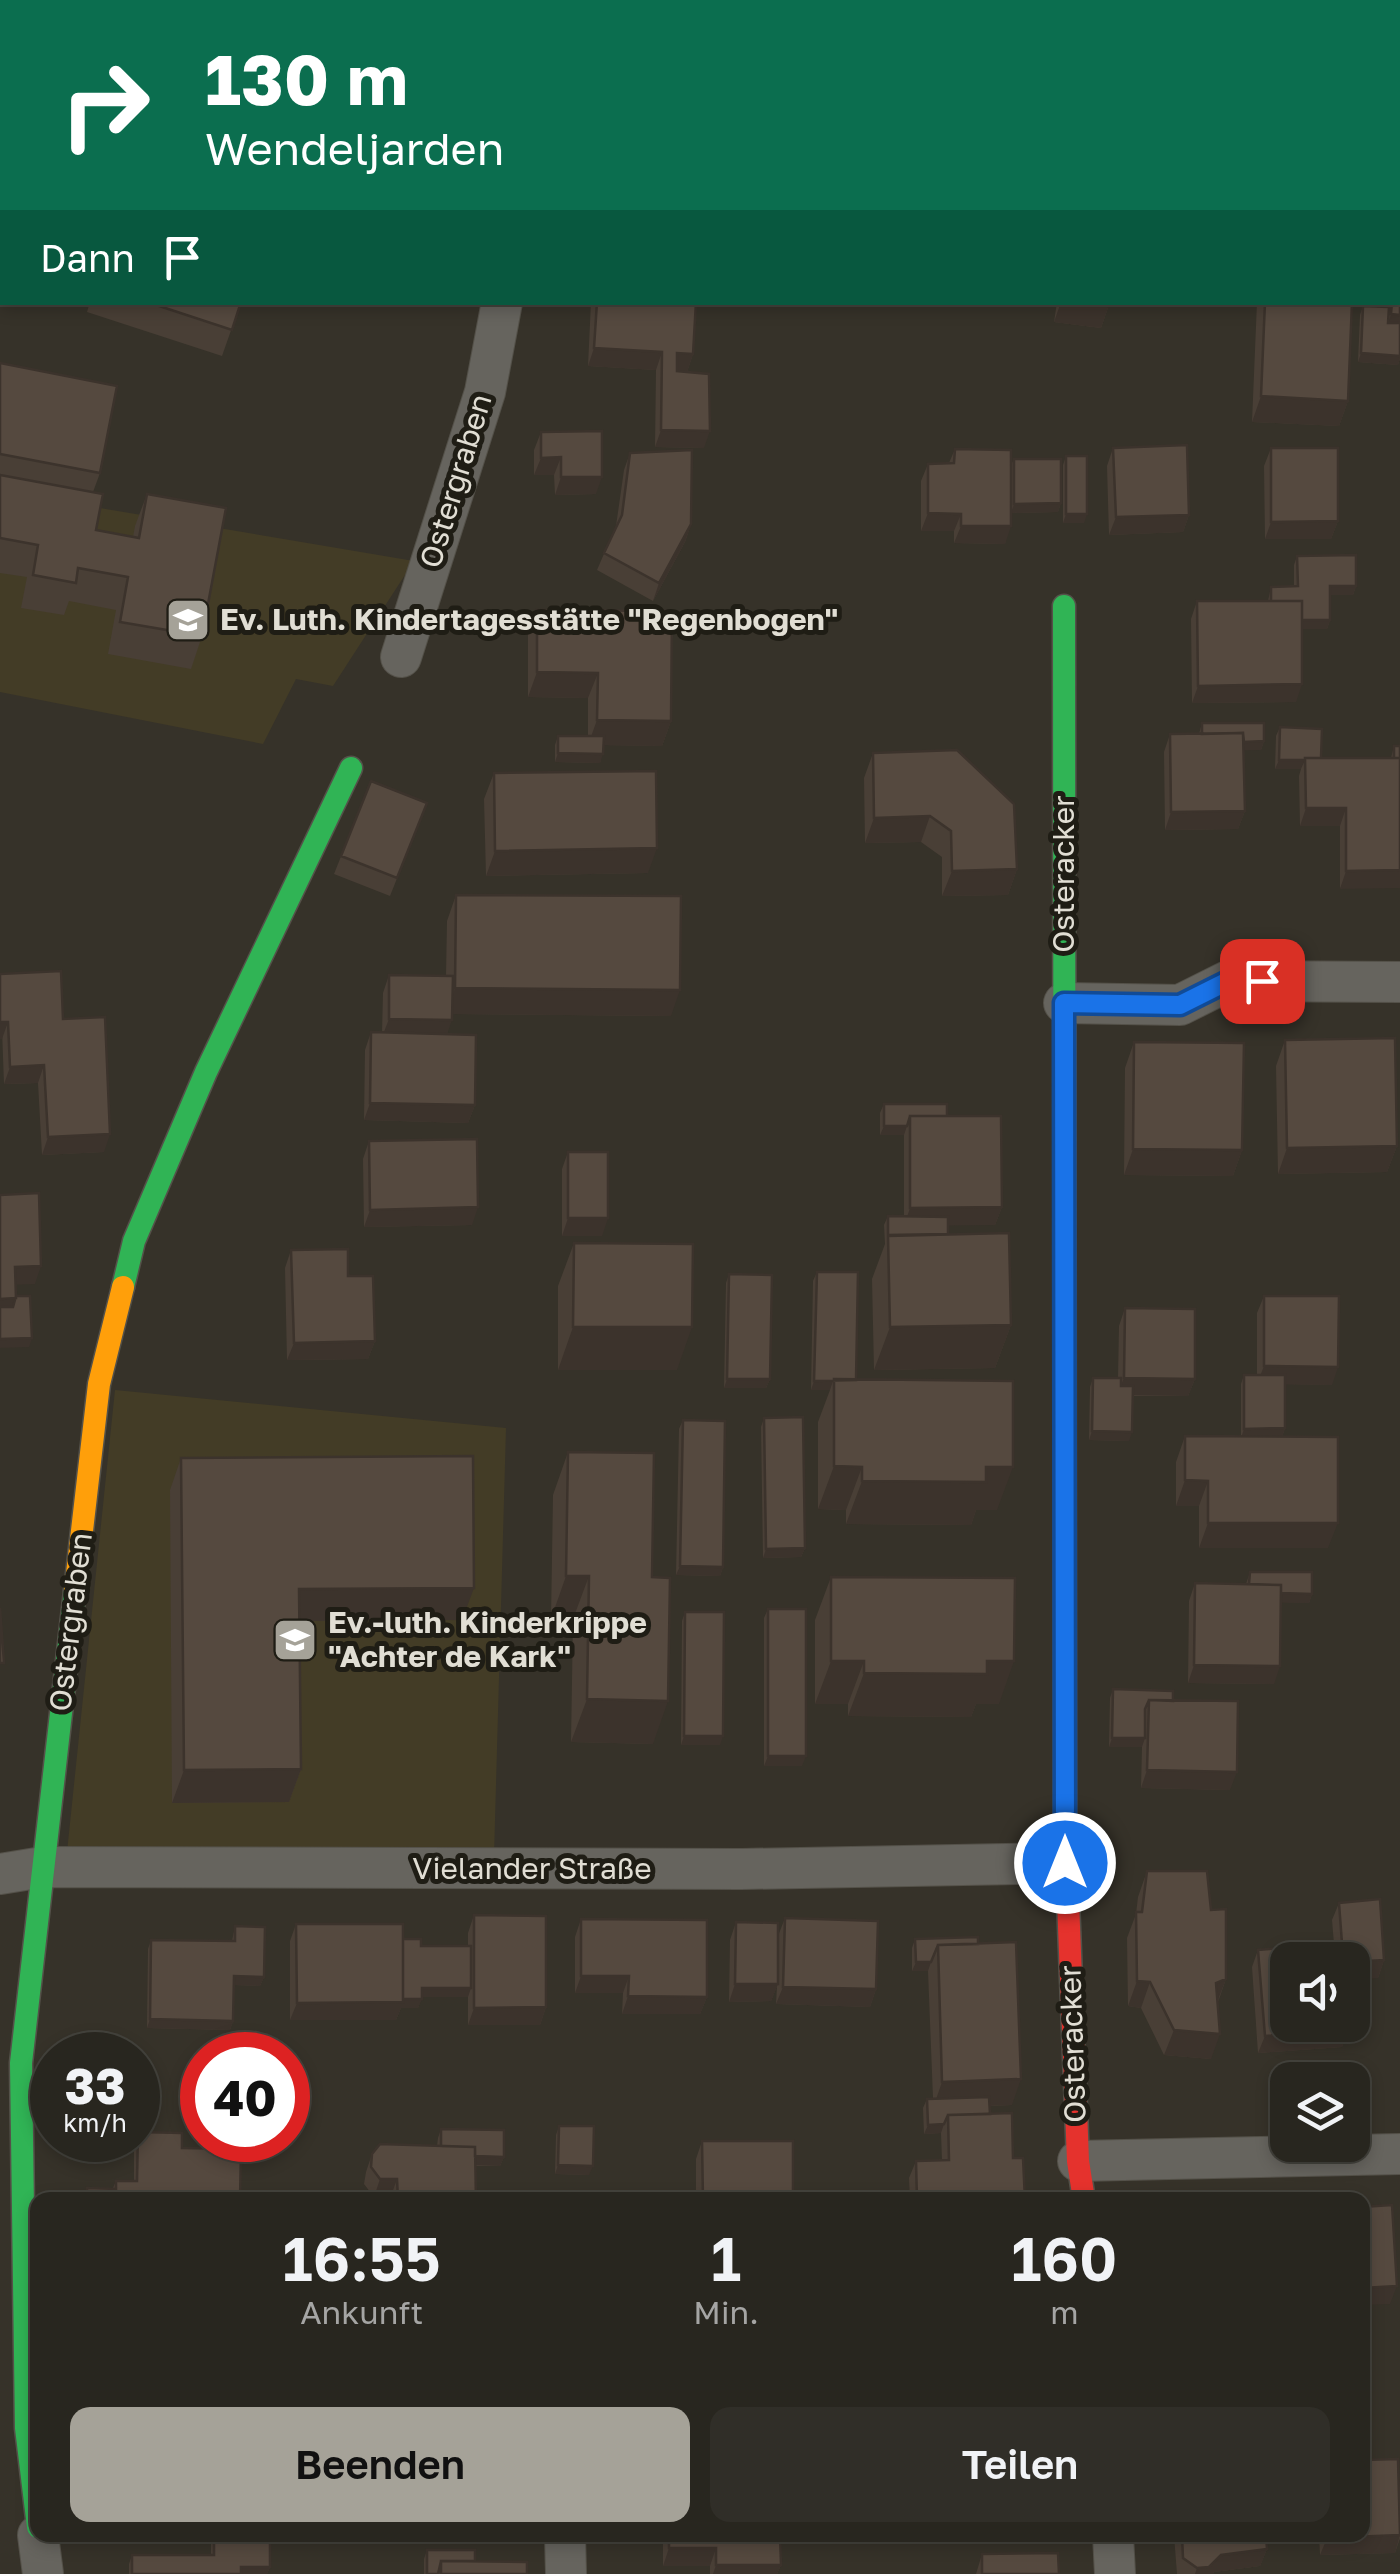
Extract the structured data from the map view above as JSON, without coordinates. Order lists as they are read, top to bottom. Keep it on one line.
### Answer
{"streets":{"street":["Ostergraben","Osteracker","Vielander Straße"]},"crossings":[["Ostergraben","Vielander Straße"],["Osteracker","Vielander Straße"]],"places":{"school or university":["Ev. Luth. Kindertagesstätte \"Regenbogen\"","Ev.-luth. Kinderkrippe \"Achter de Kark\""]},"page":{"turn":["130 m","Wendeljarden"],"then":"Dann","speed":"33 km/h","limit":"40","eta":["16:55","Ankunft","1","Min.","160","m"],"buttons":["Beenden","Teilen"]}}
